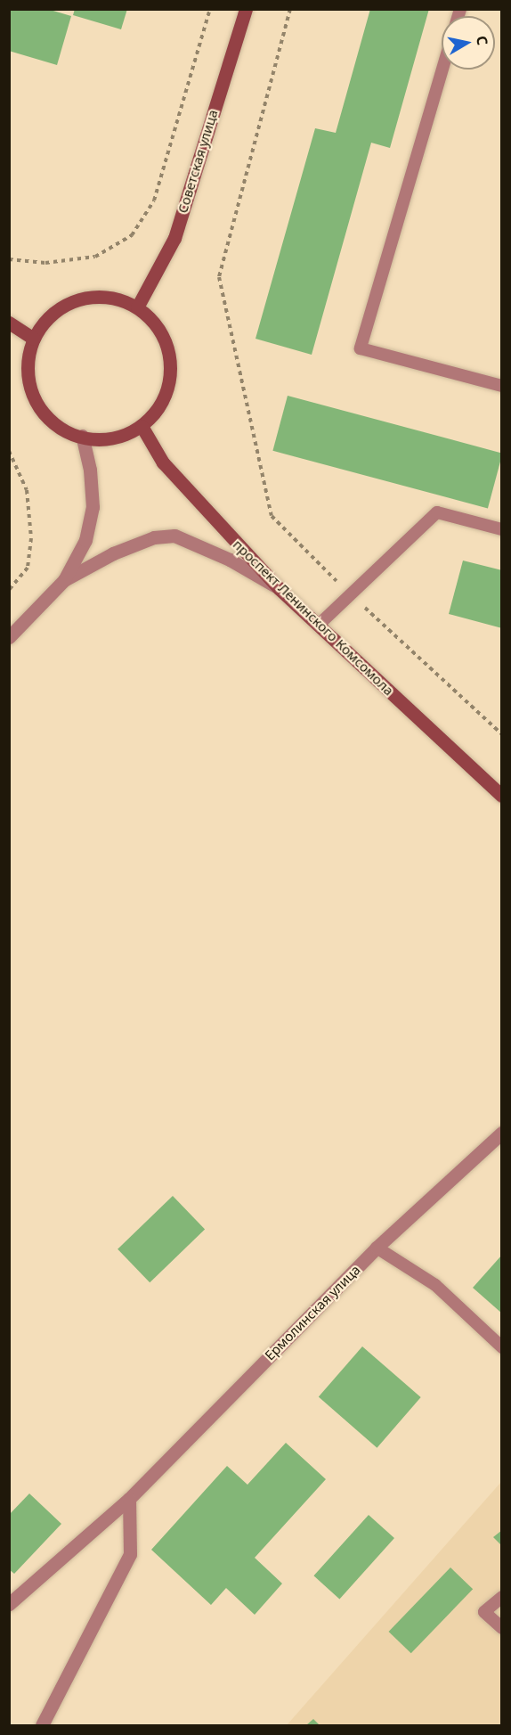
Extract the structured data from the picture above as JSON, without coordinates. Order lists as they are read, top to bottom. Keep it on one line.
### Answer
{"streets":{"main road":["Советская улица","проспект Ленинского Комсомола"],"street":["Ермолинская улица"]},"crossings":[["Советская улица","проспект Ленинского Комсомола"]],"north":"right"}
